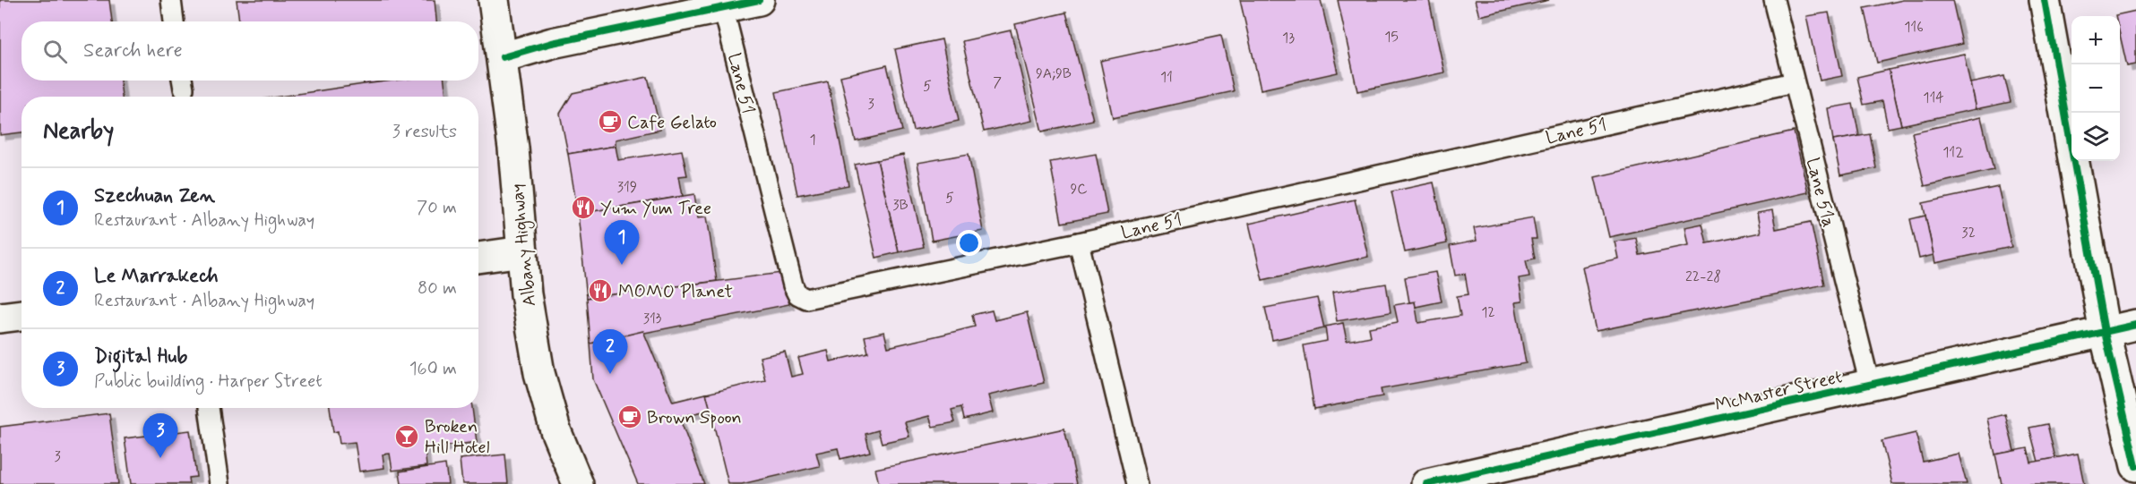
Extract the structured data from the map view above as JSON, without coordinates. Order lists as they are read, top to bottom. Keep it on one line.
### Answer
{"streets":{"street":["Albany Highway","McMaster Street"],"lane":["Lane 51","Lane 51a"]},"crossings":[["Lane 51","Lane 51a"],["Lane 51a","McMaster Street"]],"places":{"cafe":["Cafe Gelato","Brown Spoon"],"restaurant":["Yum Yum Tree","MOMO Planet"],"bar":["Broken Hill Hotel"]},"house_numbers":["116","15","13","9A;9B","11","7","5","114","3","1","112","319","9C","5","3B","32","22-28","12","313","3"],"page":{"map_buttons":["+","−"],"search":"Search here","heading":["Nearby","3 results"],"list":[{"mark":"1","name":"Szechuan Zen","note":"Restaurant · Albany Highway","value":"70 m"},{"mark":"2","name":"Le Marrakech","note":"Restaurant · Albany Highway","value":"80 m"},{"mark":"3","name":"Digital Hub","note":"Public building · Harper Street","value":"160 m"}],"pins":["1","2","3"]}}
